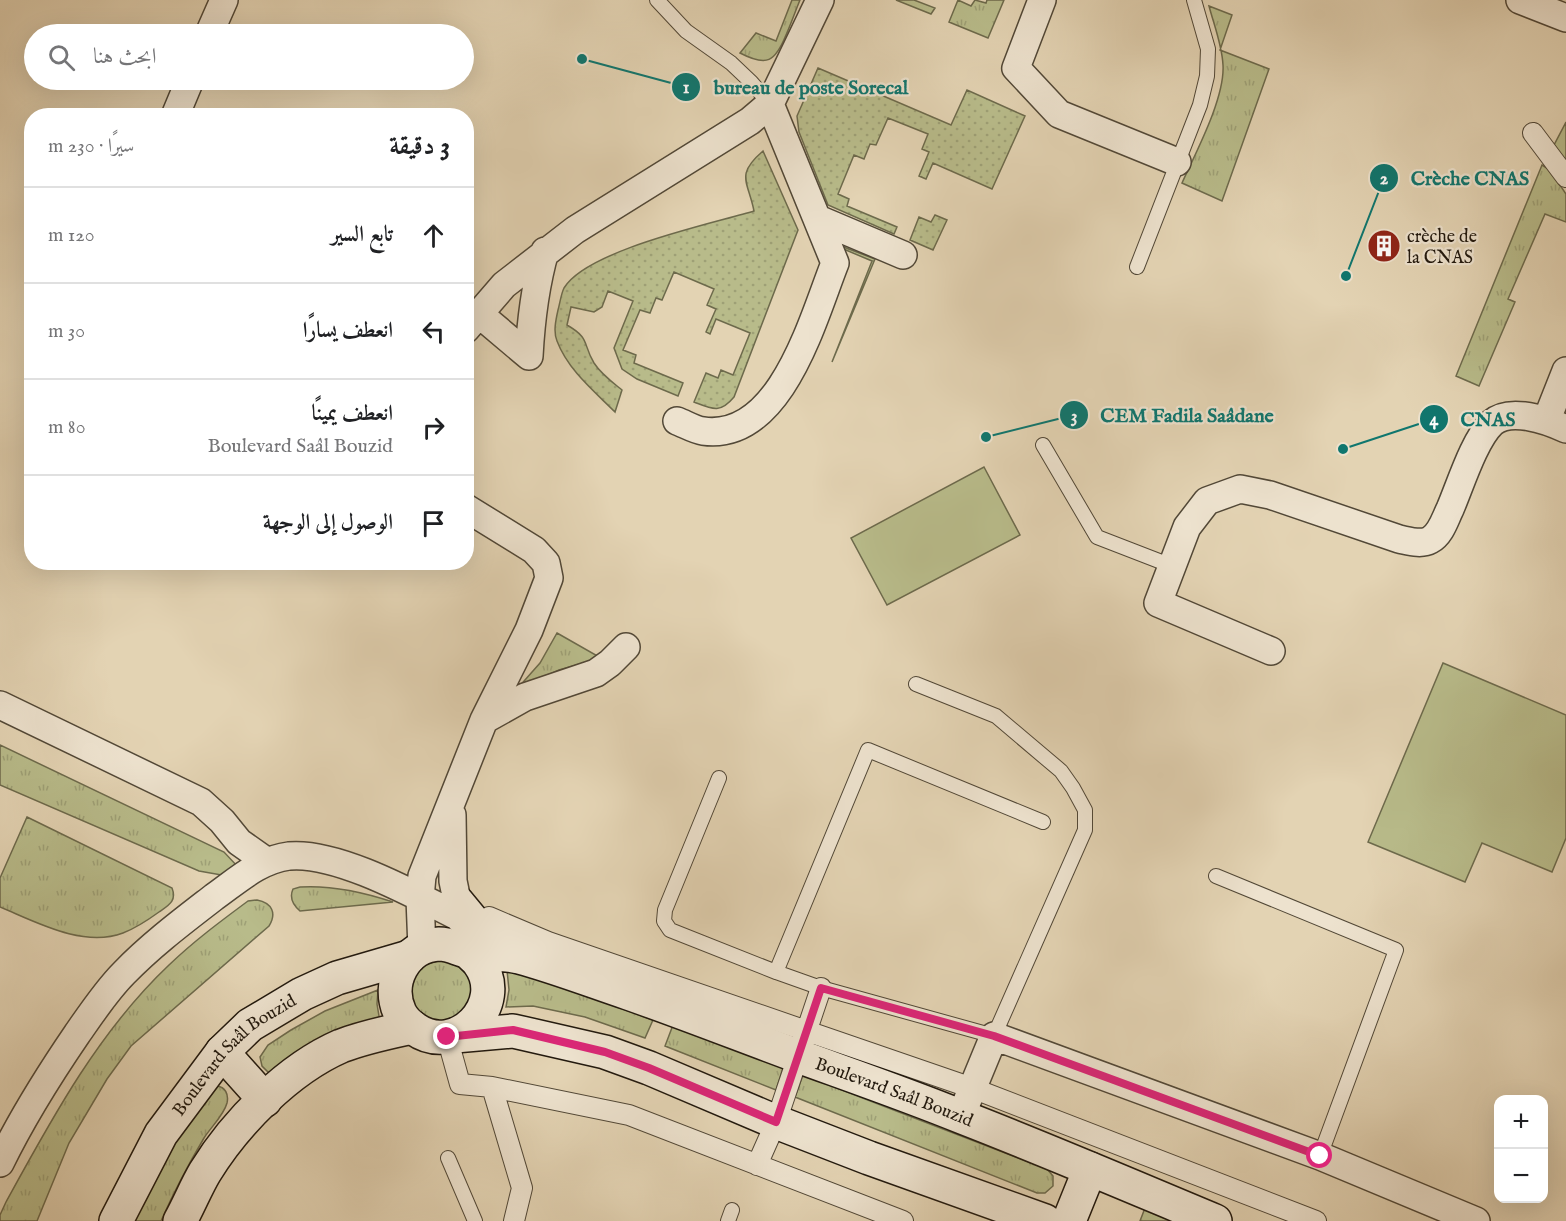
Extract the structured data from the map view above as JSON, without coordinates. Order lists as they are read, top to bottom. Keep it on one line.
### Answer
{"streets":{"main road":["Boulevard Saâl Bouzid"]},"places":{"other":["bureau de poste Sorecal","Crèche CNAS","CEM Fadila Saâdane","CNAS"],"building":["crèche de la CNAS"]},"page":{"search":"ابحث هنا","heading":["3 دقيقة","سيرًا · 230 m"],"list":[["تابع السير","120 m"],["انعطف يسارًا","30 m"],["انعطف يمينًا","Boulevard Saâl Bouzid","80 m"],"الوصول إلى الوجهة"],"map_buttons":["+","−"]}}
